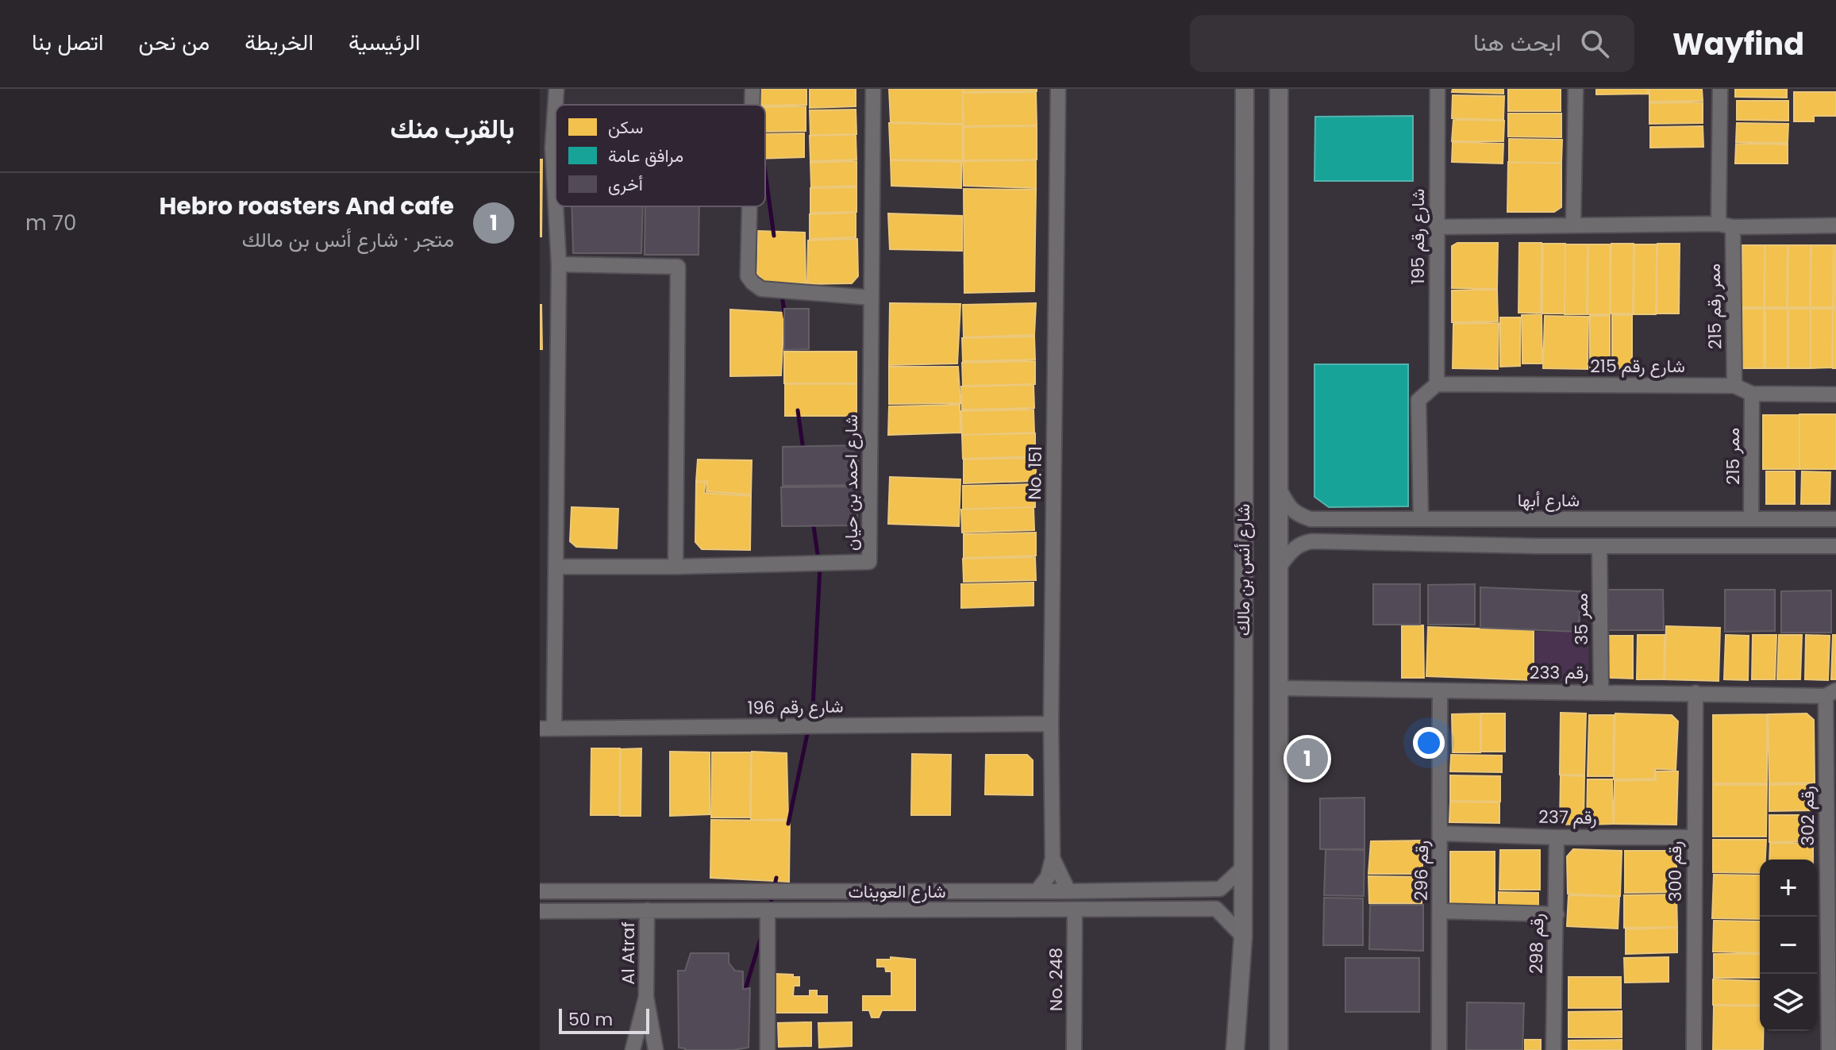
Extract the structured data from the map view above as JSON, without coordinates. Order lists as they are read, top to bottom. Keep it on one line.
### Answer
{"streets":{"main road":["شارع أنس بن مالك"],"street":["شارع رقم 195","ممر رقم 215","شارع رقم 215","ممر 215","No. 151","شارع احمد بن حيان","شارع أبها","ممر 35","رقم 233","شارع رقم 196","رقم 302","رقم 237","رقم 296","رقم 300","شارع العوينات","رقم 298","Al Atraf","No. 248"]},"crossings":[["شارع رقم 195","شارع رقم 215"],["ممر رقم 215","شارع رقم 215"],["شارع رقم 215","ممر 215"],["ممر 215","شارع أبها"],["No. 151","شارع رقم 196"],["No. 151","شارع العوينات"],["شارع أبها","شارع أنس بن مالك"],["شارع أنس بن مالك","رقم 233"],["شارع أنس بن مالك","شارع العوينات"],["ممر 35","رقم 233"],["رقم 233","رقم 302"],["رقم 233","رقم 296"],["رقم 233","رقم 300"],["رقم 237","رقم 296"],["رقم 237","رقم 300"],["رقم 237","رقم 298"],["شارع العوينات","Al Atraf"],["شارع العوينات","No. 248"]],"legend":["سكن","مرافق عامة","أخرى"],"scale_bar":"50 m","page":{"header":"Wayfind","search":"ابحث هنا","nav":["الرئيسية","الخريطة","من نحن","اتصل بنا"],"heading":"بالقرب منك","list":[{"mark":"1","name":"Hebro roasters And cafe","note":"متجر · شارع أنس بن مالك","value":"70 m"}],"pins":"1","map_buttons":["+","−"],"scale":"50 m"}}
